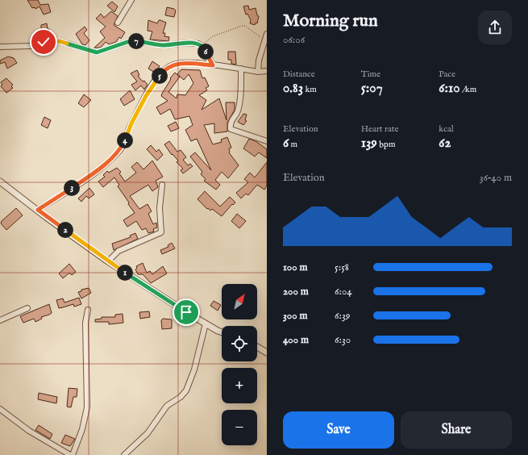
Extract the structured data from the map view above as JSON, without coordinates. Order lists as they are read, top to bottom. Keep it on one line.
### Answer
{"north":"top right","page":{"heading":["Morning run","06:06"],"pins":["7","6","5","4","3","2","1"],"stats":[["Distance","0.83 km"],["Time","5:07"],["Pace","6:10 /km"],["Elevation","6 m"],["Heart rate","139 bpm"],["kcal","62"]],"chart":["Elevation","36–40 m"],"list":[{"name":"100 m","note":"5:58"},{"name":"200 m","note":"6:04"},{"name":"300 m","note":"6:39"},{"name":"400 m","note":"6:30"}],"map_buttons":["+","−"],"buttons":["Save","Share"]}}
